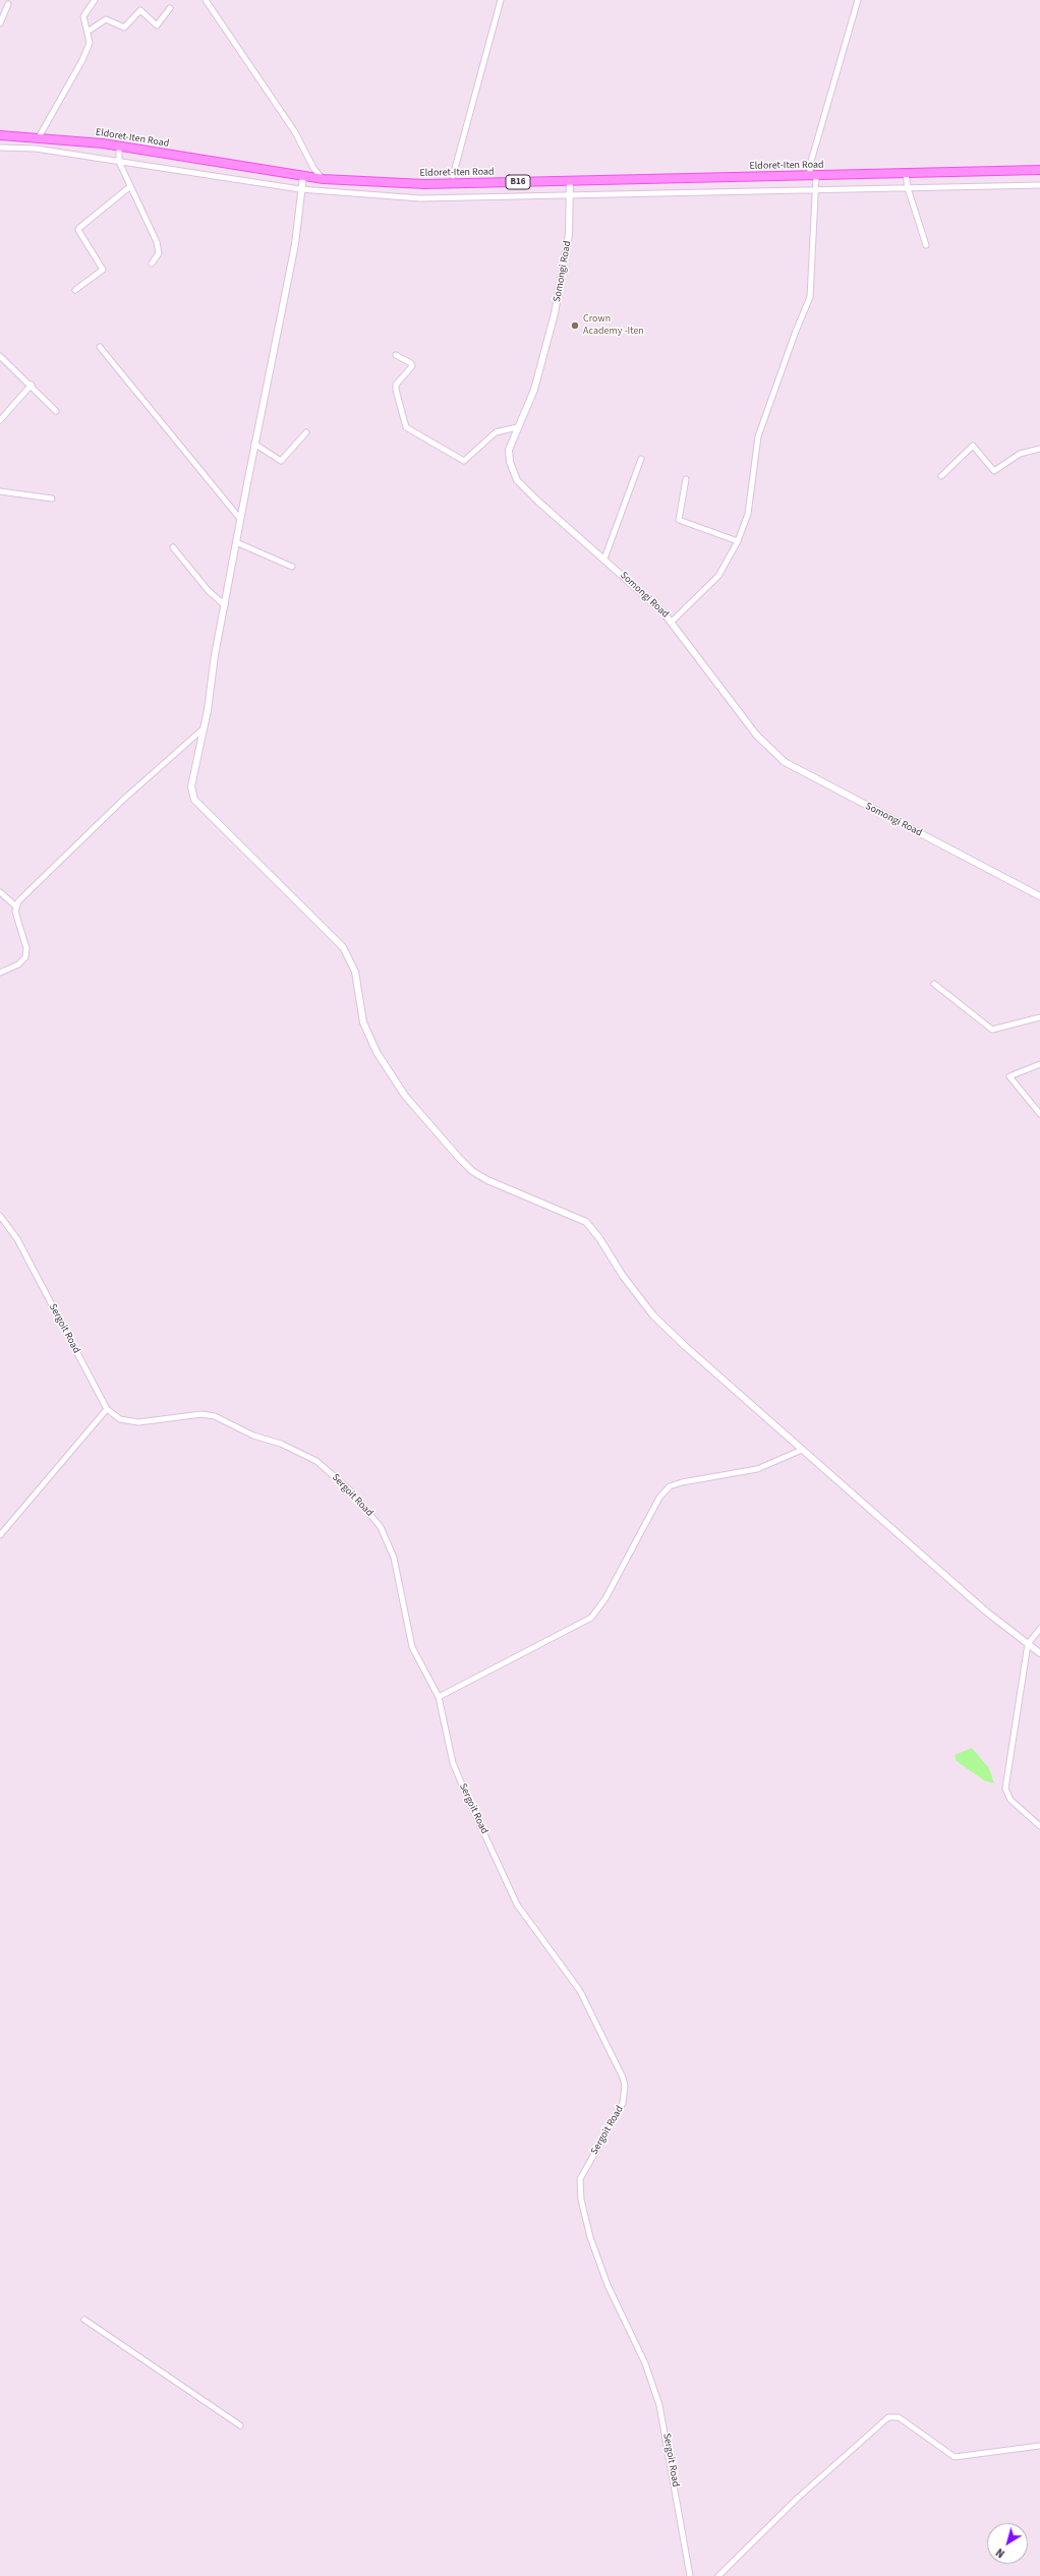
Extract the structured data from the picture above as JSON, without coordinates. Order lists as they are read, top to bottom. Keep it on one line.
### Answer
{"streets":{"main road":["Eldoret-Iten Road","B16"],"street":["Somongi Road","Sergoit Road"]},"crossings":[["Eldoret-Iten Road","Somongi Road"]],"places":["Crown Academy -Iten"],"north":"bottom left"}
